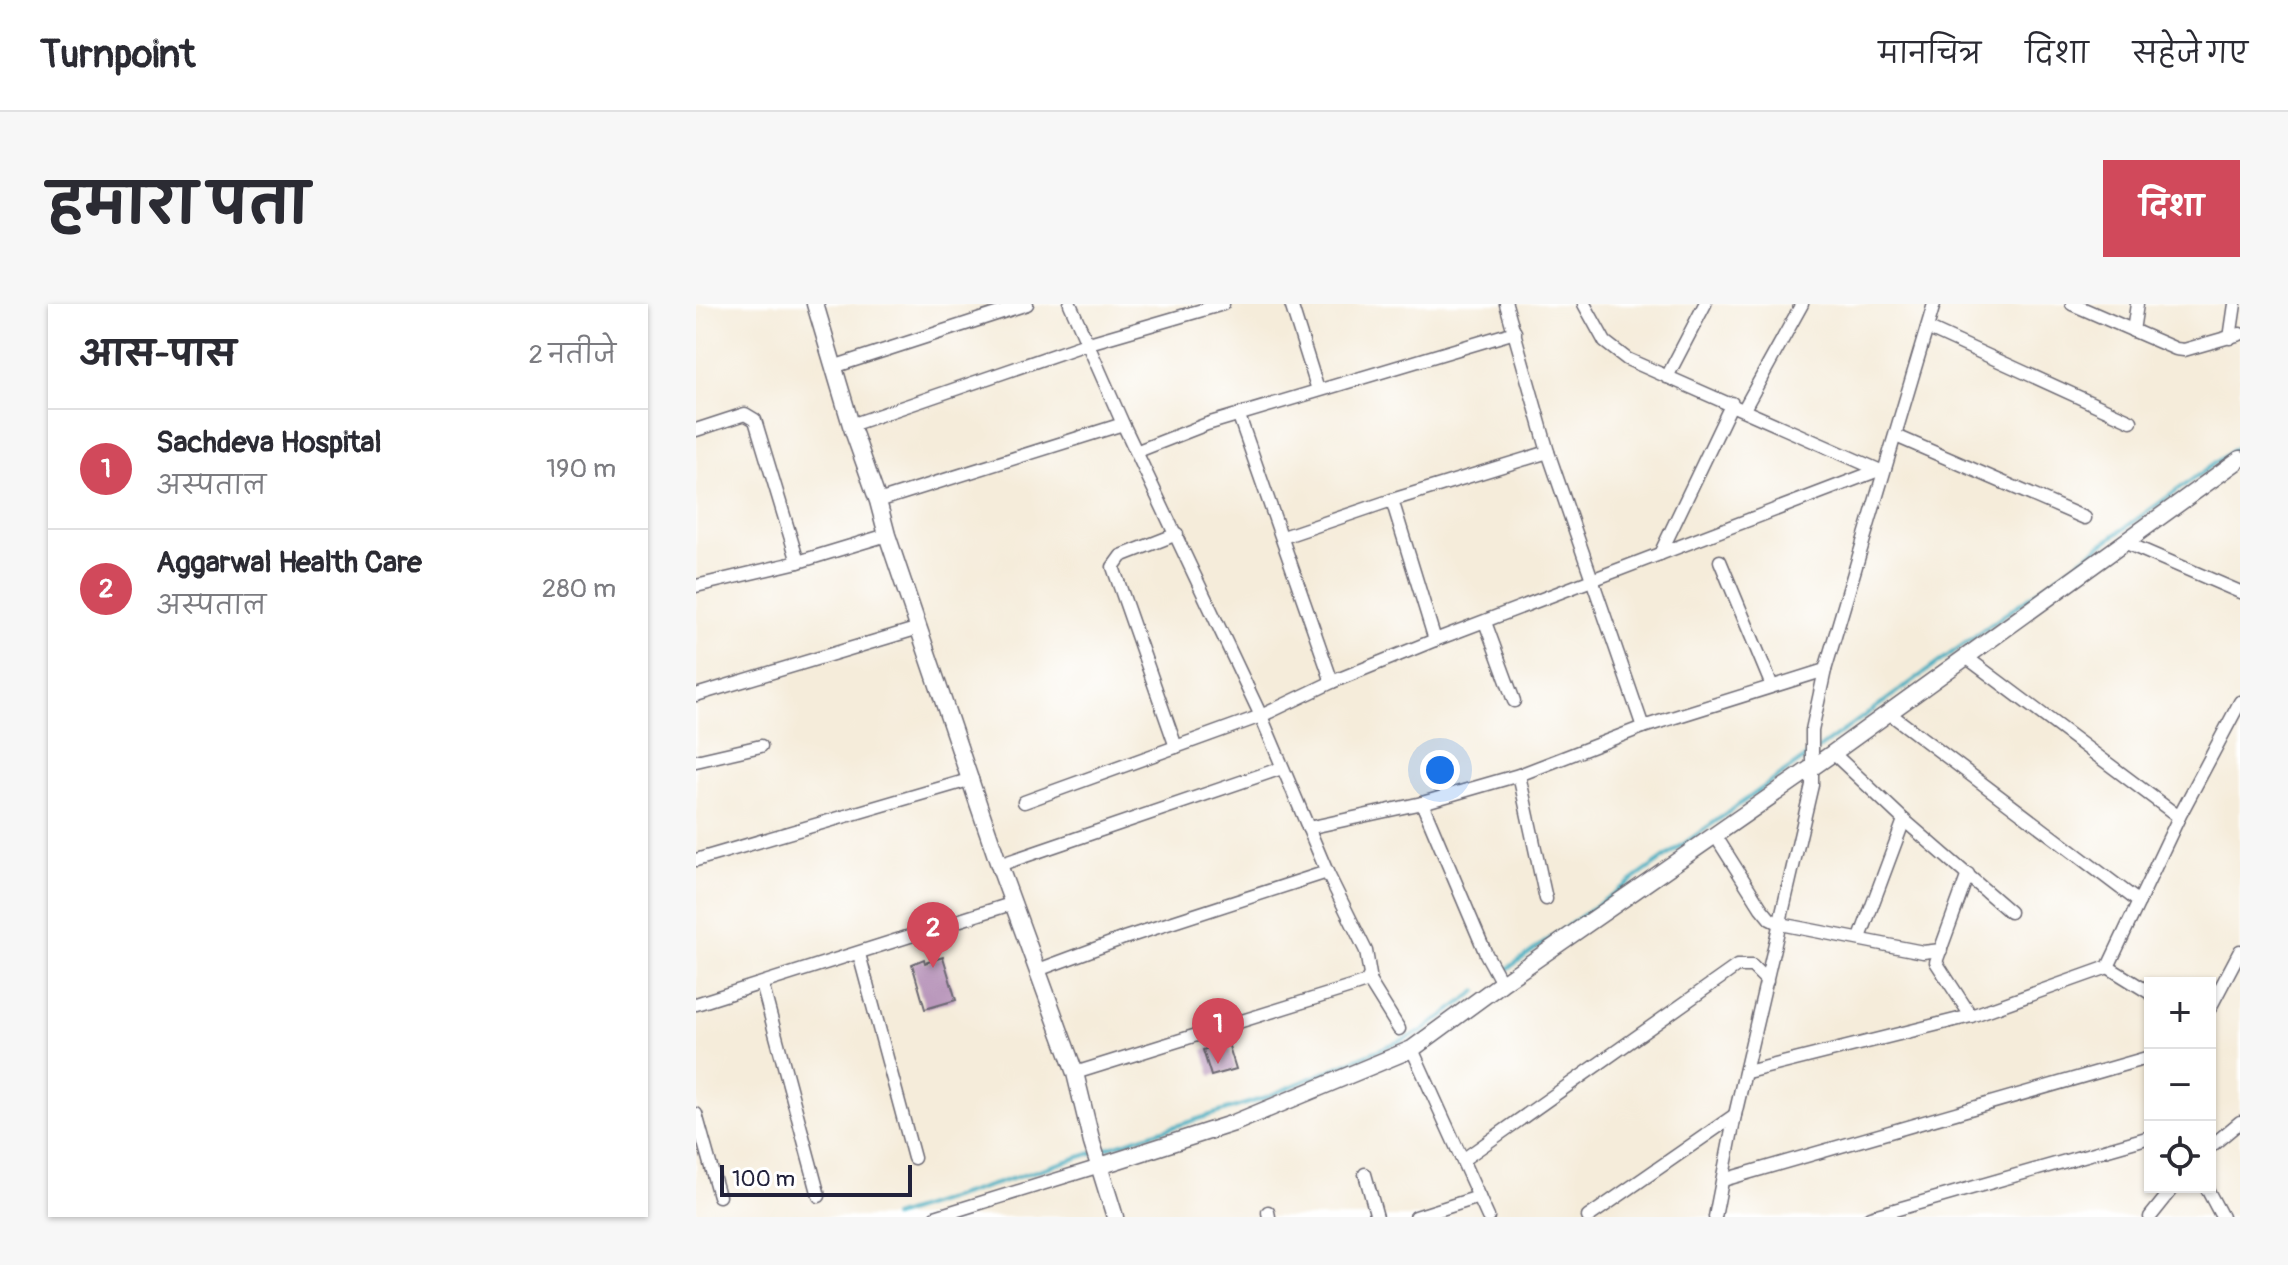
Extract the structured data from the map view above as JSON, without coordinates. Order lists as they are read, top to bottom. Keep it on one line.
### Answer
{"scale_bar":"100 m","page":{"header":"Turnpoint","nav":["मानचित्र","दिशा","सहेजे गए"],"title":"हमारा पता","buttons":"दिशा","heading":["आस-पास","2 नतीजे"],"list":[{"mark":"1","name":"Sachdeva Hospital","note":"अस्पताल","value":"190 m"},{"mark":"2","name":"Aggarwal Health Care","note":"अस्पताल","value":"280 m"}],"pins":["2","1"],"map_buttons":["+","−"],"scale":"100 m"}}
